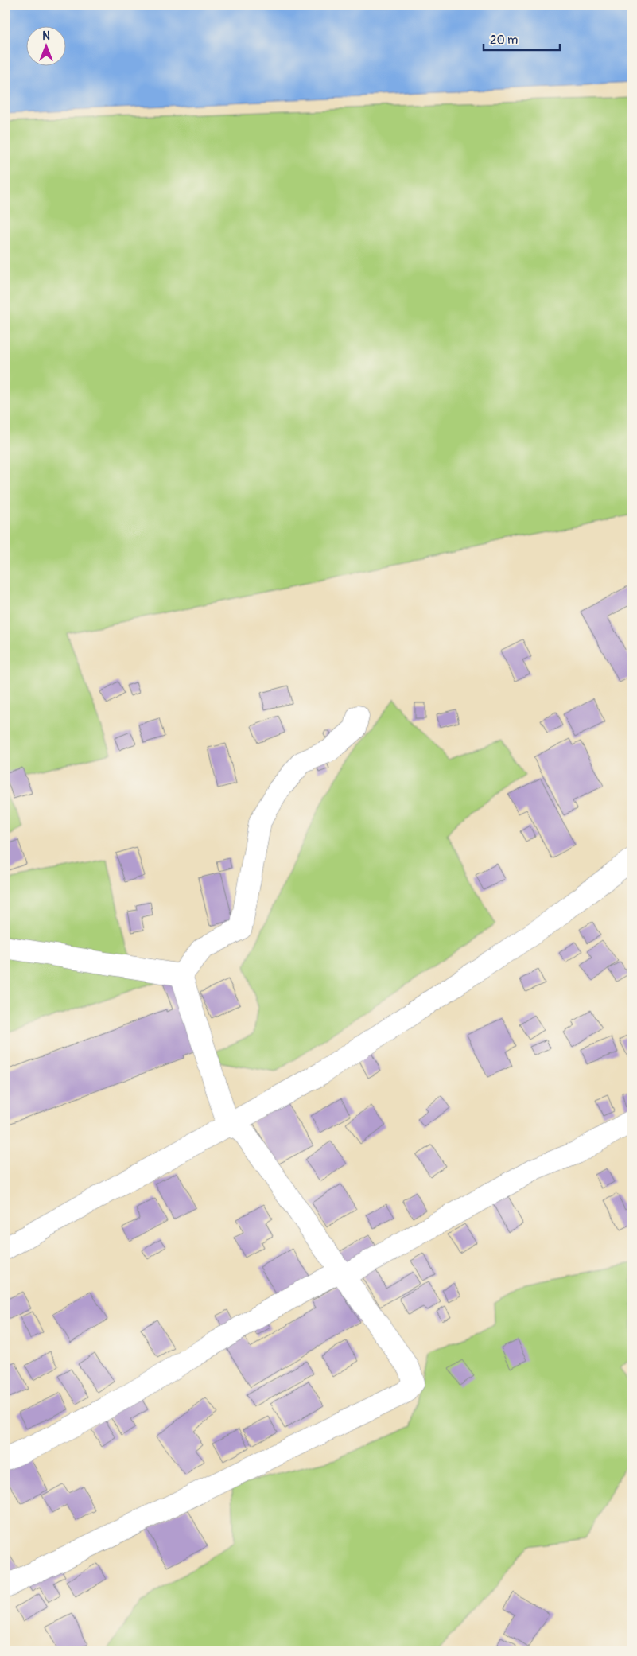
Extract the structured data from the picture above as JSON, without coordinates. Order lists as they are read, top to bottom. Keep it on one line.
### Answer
{"scale_bar":"20 m","north":"top"}
